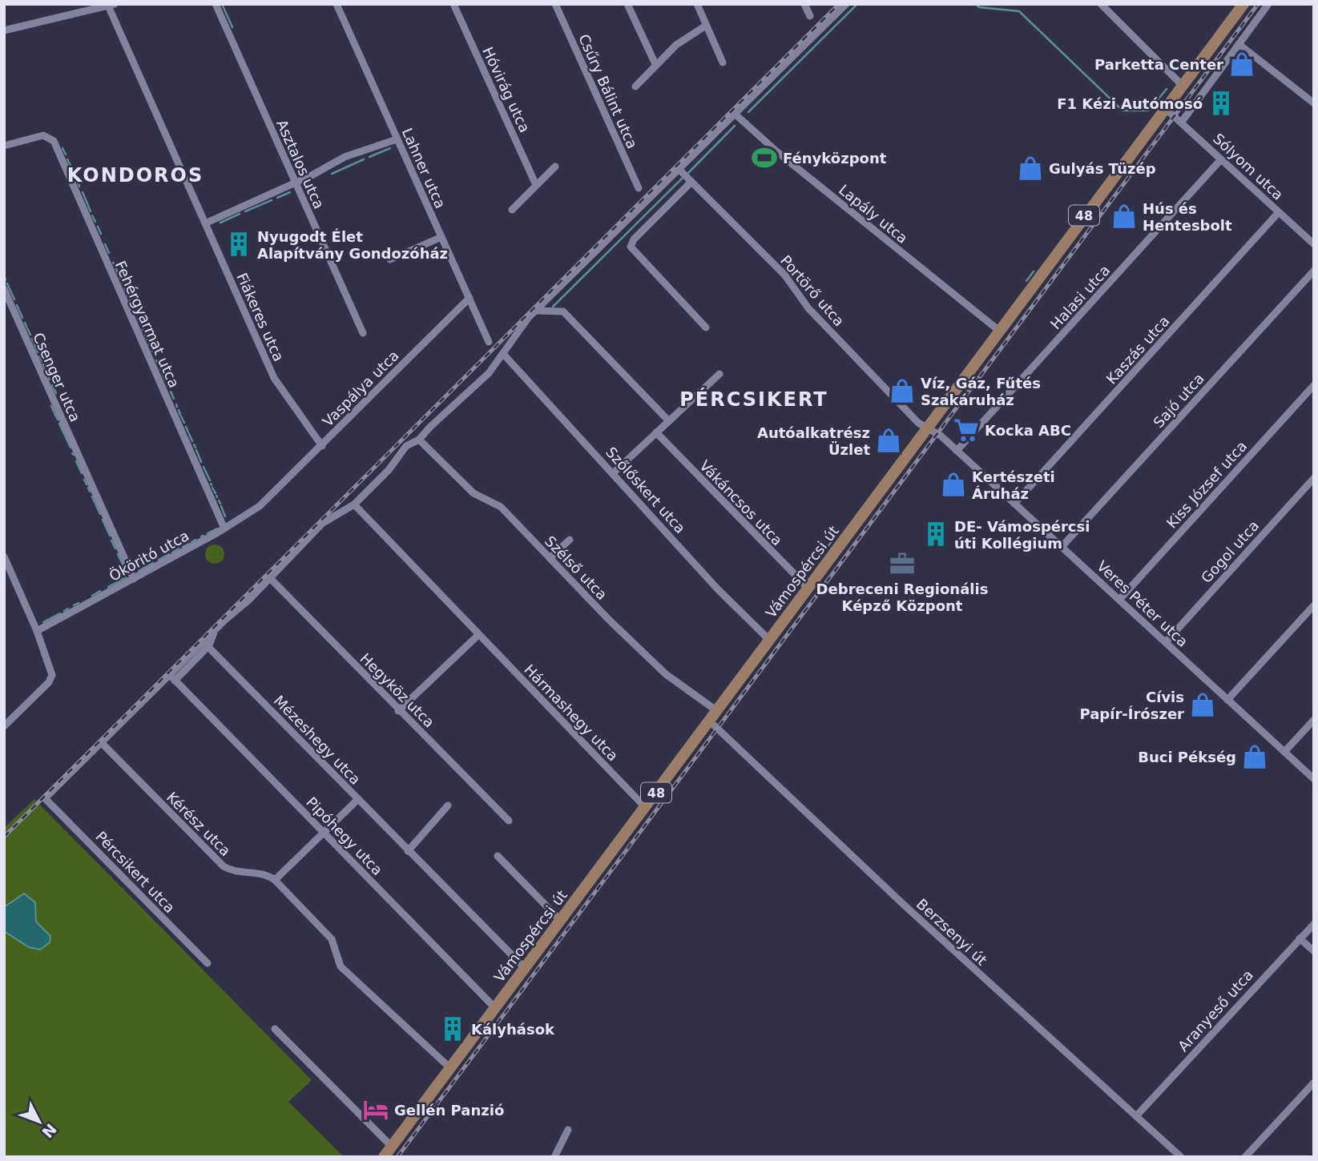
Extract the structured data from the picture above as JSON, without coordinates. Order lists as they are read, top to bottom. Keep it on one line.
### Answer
{"streets":{"main road":["48","Vámospércsi út"],"street":["Hóvirág utca","Csűry Bálint utca","Asztalos utca","Sólyom utca","Lahner utca","Lapály utca","Portörő utca","Halasi utca","Fiákeres utca","Fehérgyarmat utca","Kaszás utca","Csenger utca","Vaspálya utca","Sajó utca","Kiss József utca","Szőlőskert utca","Vákáncsos utca","Gogol utca","Ököritó utca","Szélső utca","Veres Péter utca","Hegyköz utca","Hármashegy utca","Mézeshegy utca","Kérész utca","Pipóhegy utca","Pércsikert utca","Berzsenyi út","Aranyeső utca"]},"crossings":[["Sólyom utca","Halasi utca"],["Sólyom utca","Kaszás utca"],["Sólyom utca","Vámospércsi út"],["Lahner utca","Vaspálya utca"],["Lapály utca","Vámospércsi út"],["Portörő utca","Vámospércsi út"],["Portörő utca","Veres Péter utca"],["Halasi utca","Veres Péter utca"],["Fiákeres utca","Vaspálya utca"],["Fehérgyarmat utca","Ököritó utca"],["Kaszás utca","Veres Péter utca"],["Csenger utca","Ököritó utca"],["Vaspálya utca","Ököritó utca"],["Sajó utca","Veres Péter utca"],["Kiss József utca","Veres Péter utca"],["Szőlőskert utca","Vámospércsi út"],["Vákáncsos utca","Vámospércsi út"],["Gogol utca","Veres Péter utca"],["Szélső utca","Vámospércsi út"],["Vámospércsi út","Veres Péter utca"],["Vámospércsi út","Hármashegy utca"],["Vámospércsi út","Mézeshegy utca"],["Vámospércsi út","Pipóhegy utca"],["Vámospércsi út","Berzsenyi út"],["Kérész utca","Pércsikert utca"],["Berzsenyi út","Aranyeső utca"]],"districts":["KONDOROS","PÉRCSIKERT"],"places":{"shop":["Parketta Center","Gulyás Tüzép","Hús és Hentesbolt","Víz, Gáz, Fűtés Szakáruház","Autóalkatrész Üzlet","Kertészeti Áruház","Cívis Papír-Írószer","Buci Pékség"],"building":["F1 Kézi Autómosó","Nyugodt Élet Alapítvány Gondozóház","DE- Vámospércsi úti Kollégium","Kályhások"],"sports":["Fényközpont"],"supermarket":["Kocka ABC"],"office":["Debreceni Regionális Képző Központ"],"hotel":["Gellén Panzió"]},"north":"bottom right"}
